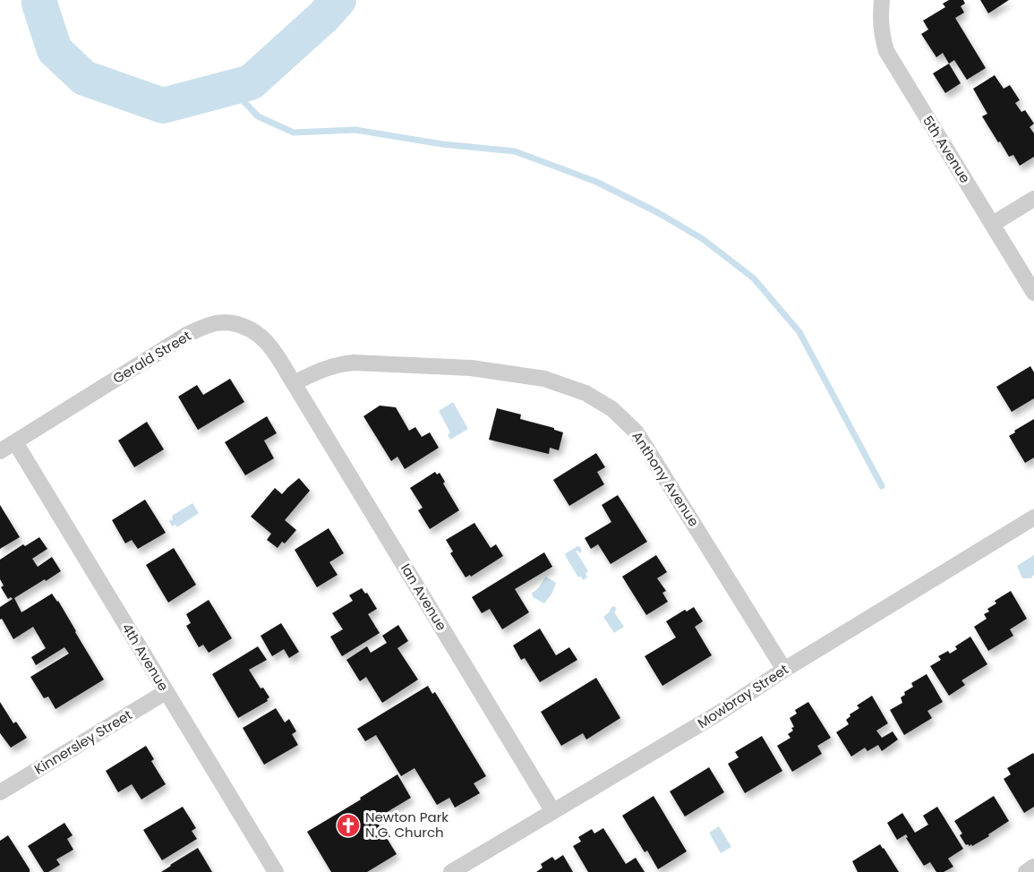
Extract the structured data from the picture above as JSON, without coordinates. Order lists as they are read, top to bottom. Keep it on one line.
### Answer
{"streets":{"street":["5th Avenue","Gerald Street","Anthony Avenue","Ian Avenue","4th Avenue","Mowbray Street","Kinnersley Street"]},"crossings":[["Gerald Street","Anthony Avenue"],["Gerald Street","Ian Avenue"],["Gerald Street","4th Avenue"],["Anthony Avenue","Ian Avenue"],["Anthony Avenue","Mowbray Street"],["Ian Avenue","Mowbray Street"],["4th Avenue","Kinnersley Street"]],"places":{"church":["Newton Park N.G. Church"]}}
